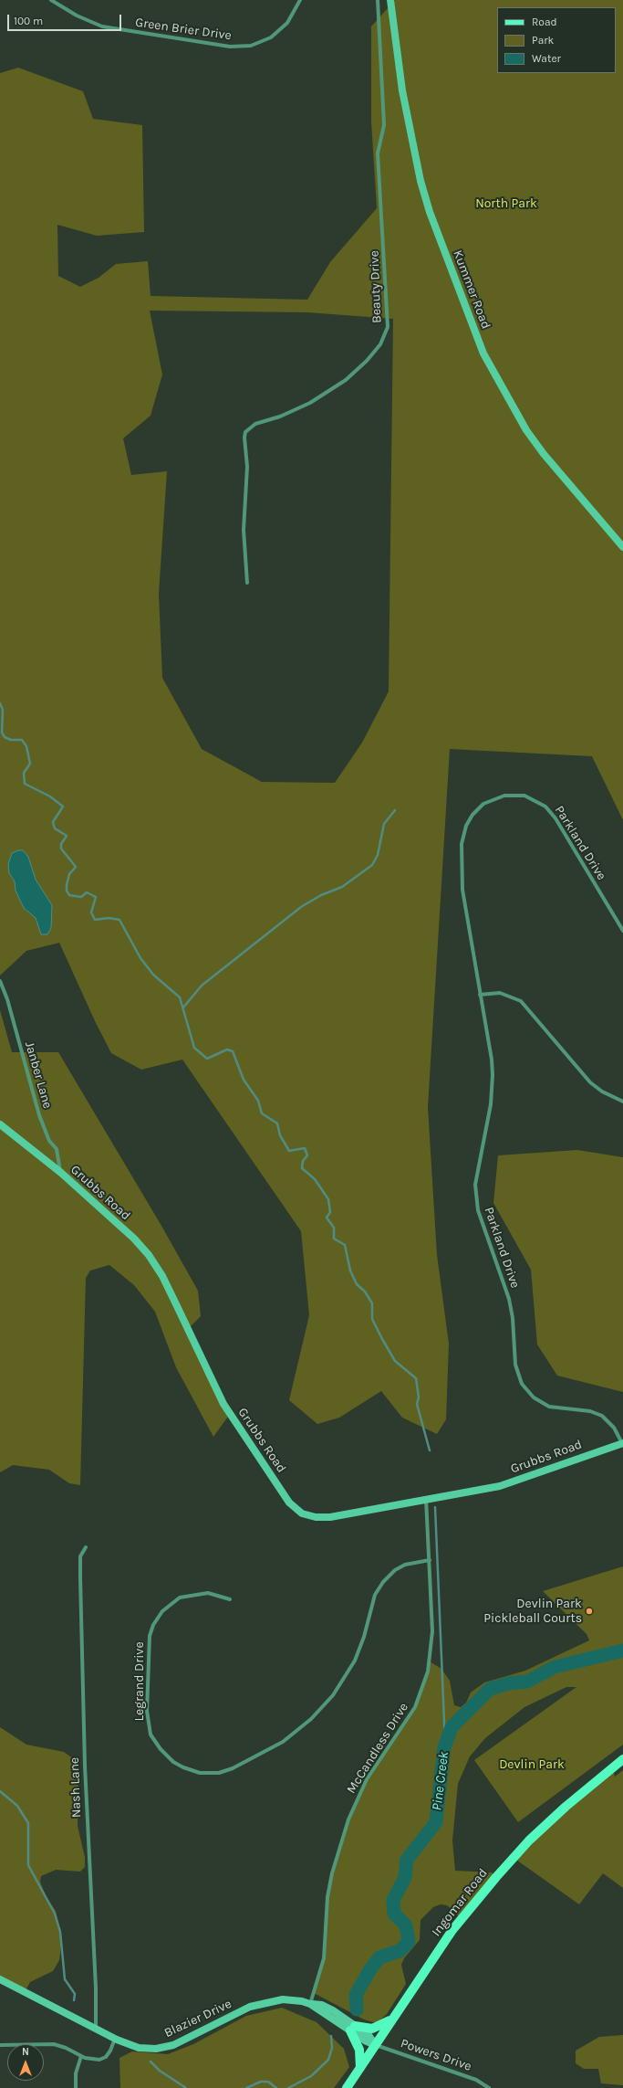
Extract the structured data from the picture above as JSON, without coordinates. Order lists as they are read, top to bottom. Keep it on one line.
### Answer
{"streets":{"main road":["Ingomar Road"],"street":["Green Brier Drive","Beauty Drive","Kummer Road","Parkland Drive","Janber Lane","Grubbs Road","Legrand Drive","McCandless Drive","Nash Lane","Blazier Drive","Powers Drive"]},"crossings":[["Parkland Drive","Grubbs Road"],["Janber Lane","Grubbs Road"],["Grubbs Road","McCandless Drive"],["Legrand Drive","McCandless Drive"],["McCandless Drive","Blazier Drive"],["Nash Lane","Blazier Drive"],["Ingomar Road","Blazier Drive"],["Ingomar Road","Powers Drive"],["Blazier Drive","Powers Drive"]],"water":["Pine Creek"],"parks":["North Park","Devlin Park"],"places":["Devlin Park Pickleball Courts"],"legend":["Road","Park","Water"],"scale_bar":"100 m","north":"top"}
